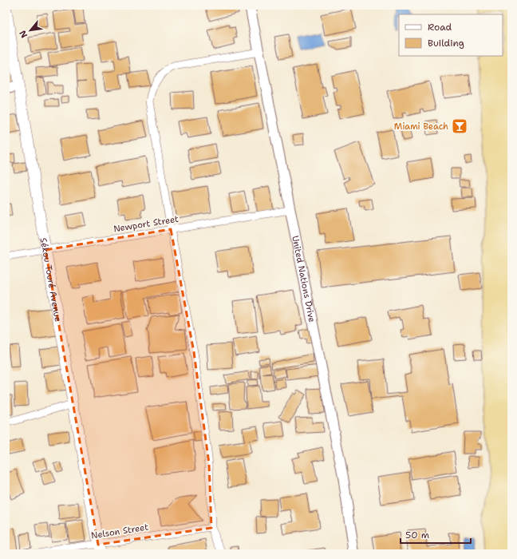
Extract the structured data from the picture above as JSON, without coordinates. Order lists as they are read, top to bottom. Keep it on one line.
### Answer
{"streets":{"main road":["Sékou Touré Avenue"],"street":["Newport Street","United Nations Drive","Nelson Street"]},"crossings":[["Newport Street","Sékou Touré Avenue"],["Newport Street","United Nations Drive"],["Sékou Touré Avenue","Nelson Street"]],"places":{"bar":["Miami Beach"]},"legend":["Road","Building"],"scale_bar":"50 m","north":"bottom left"}
